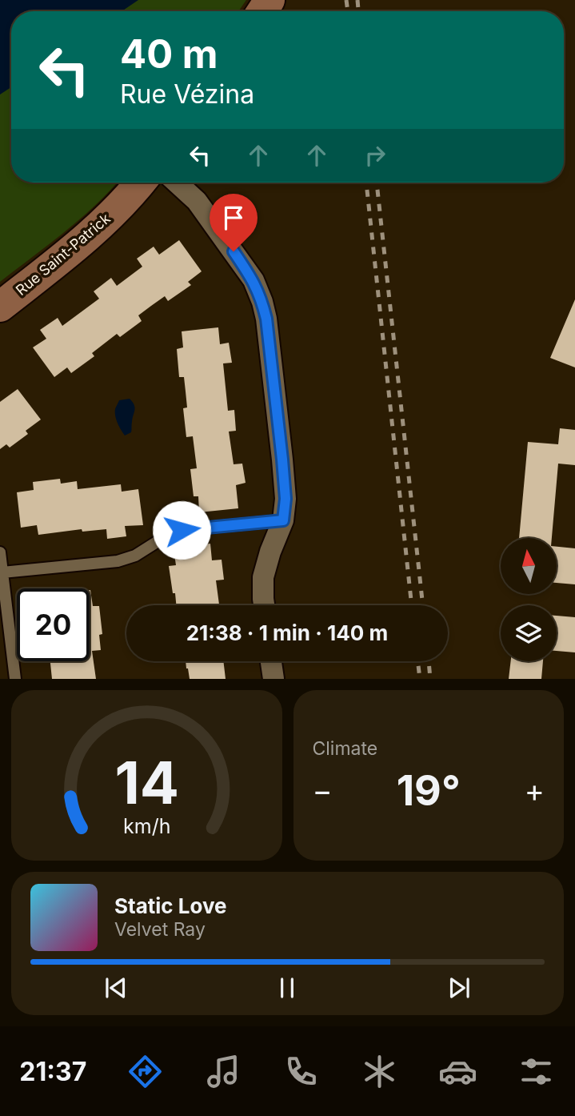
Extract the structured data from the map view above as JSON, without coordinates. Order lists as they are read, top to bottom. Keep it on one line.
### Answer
{"streets":{"main road":["Rue Saint-Patrick"]},"north":"top","page":{"turn":["40 m","Rue Vézina"],"limit":"20","trip":"21:38 · 1 min · 140 m","tile":"Climate","heat":["−","19°","+"],"song":["Static Love","Velvet Ray"],"tabs":"21:37","gauge":["14","km/h"]}}
